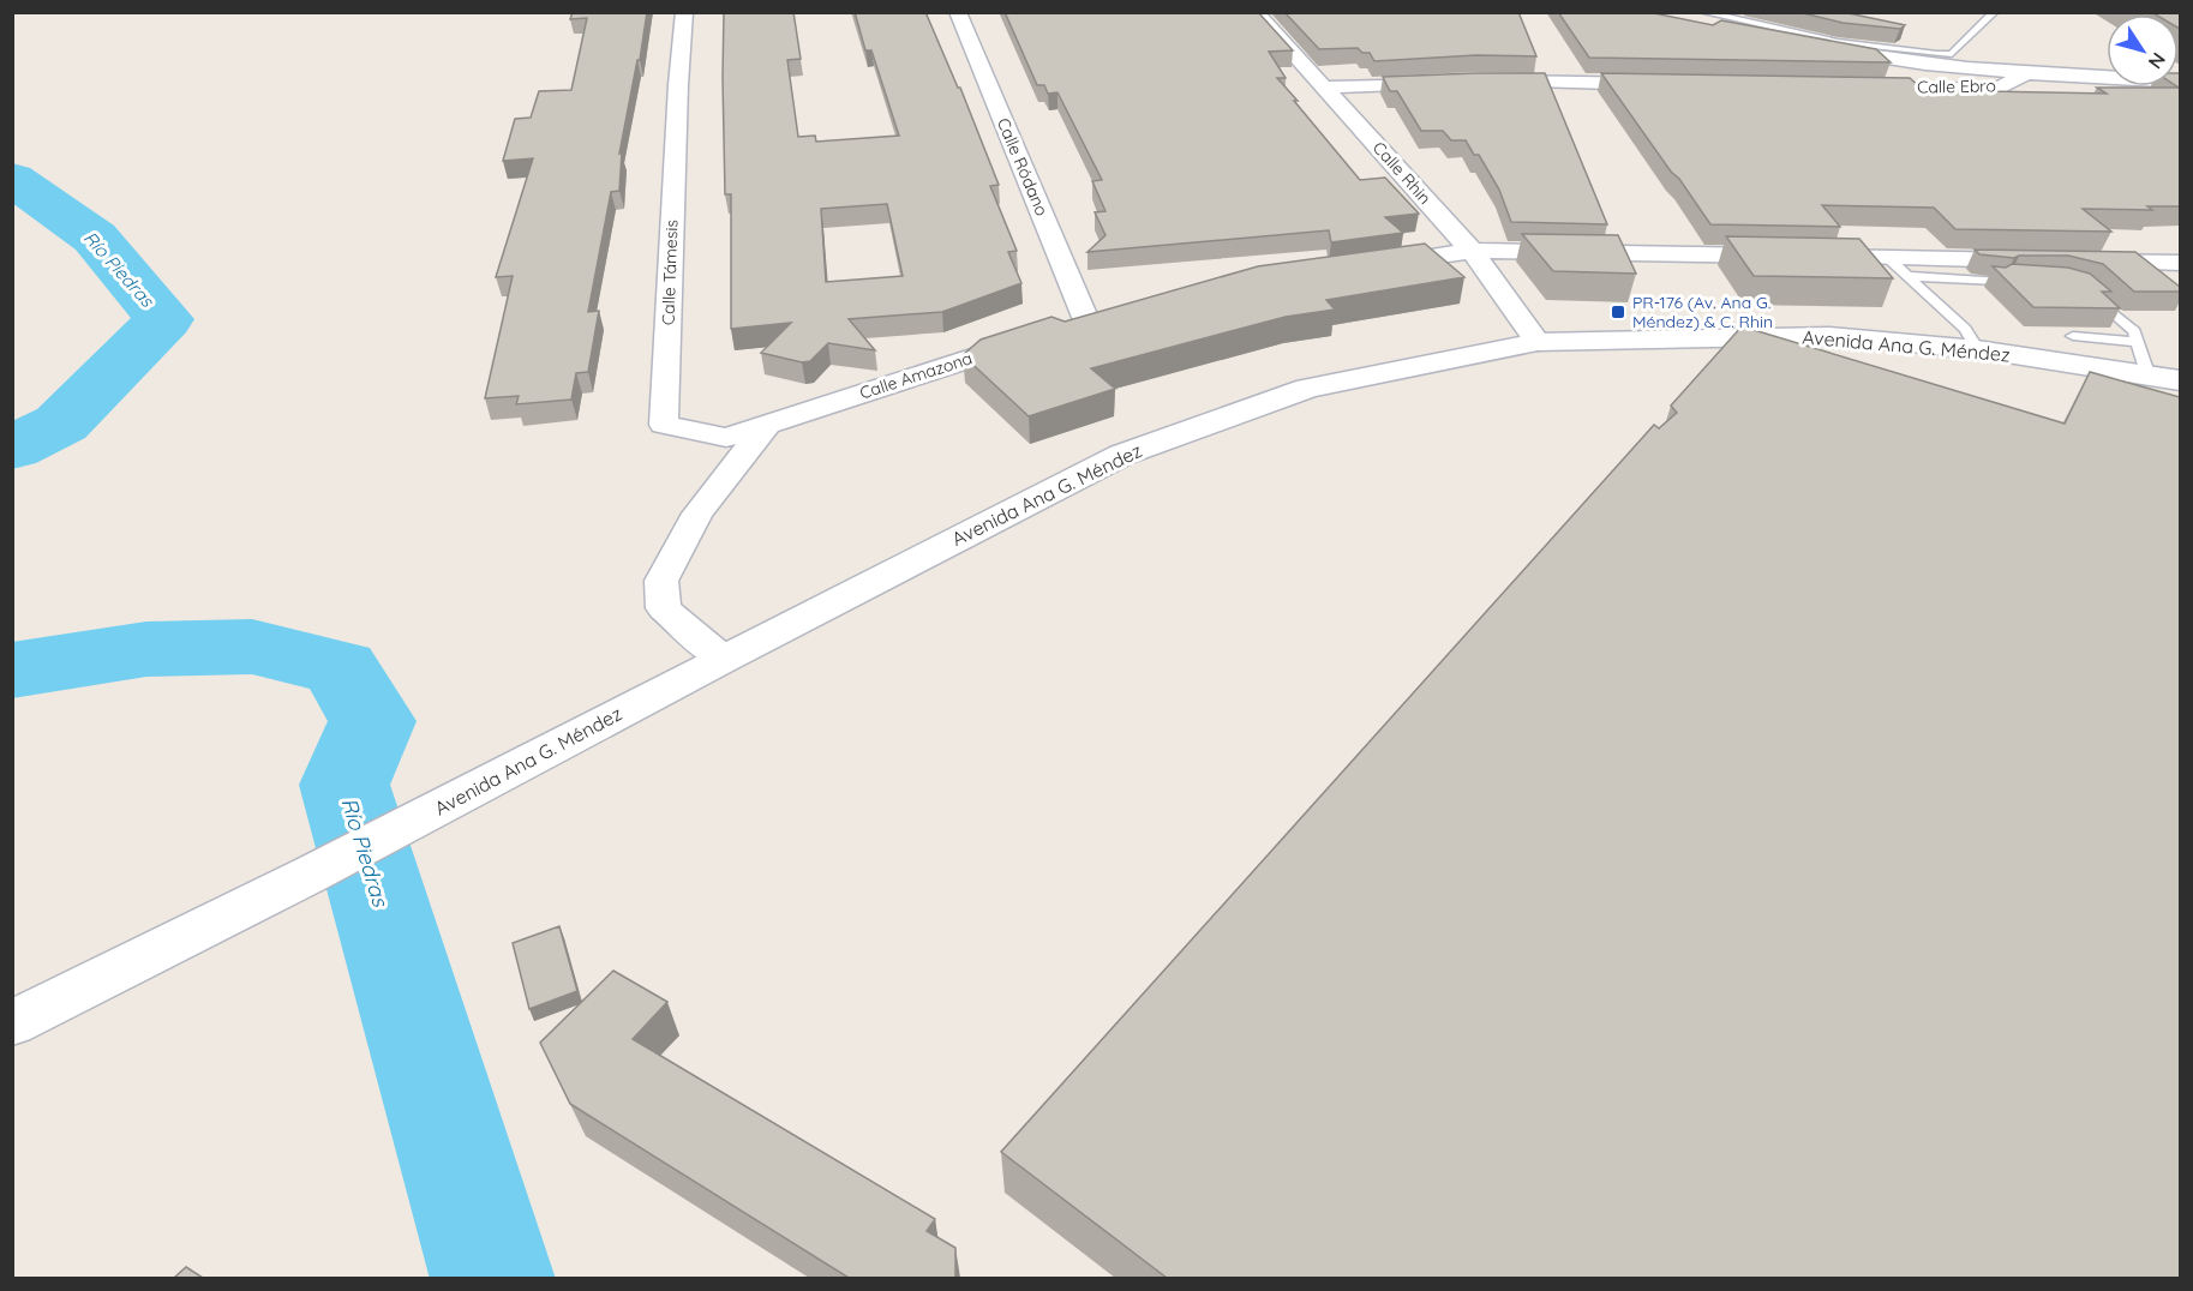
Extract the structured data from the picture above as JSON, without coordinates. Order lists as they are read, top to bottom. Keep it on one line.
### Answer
{"streets":{"main road":["Avenida Ana G. Méndez"],"street":["Calle Ebro","Calle Ródano","Calle Rhin","Calle Támesis","Calle Amazona"]},"crossings":[["Calle Rhin","Avenida Ana G. Méndez"],["Calle Támesis","Calle Amazona"]],"water":["Río Piedras"],"places":{"transit":["PR-176 (Av. Ana G. Méndez) & C. Rhin"]},"north":"bottom right"}
